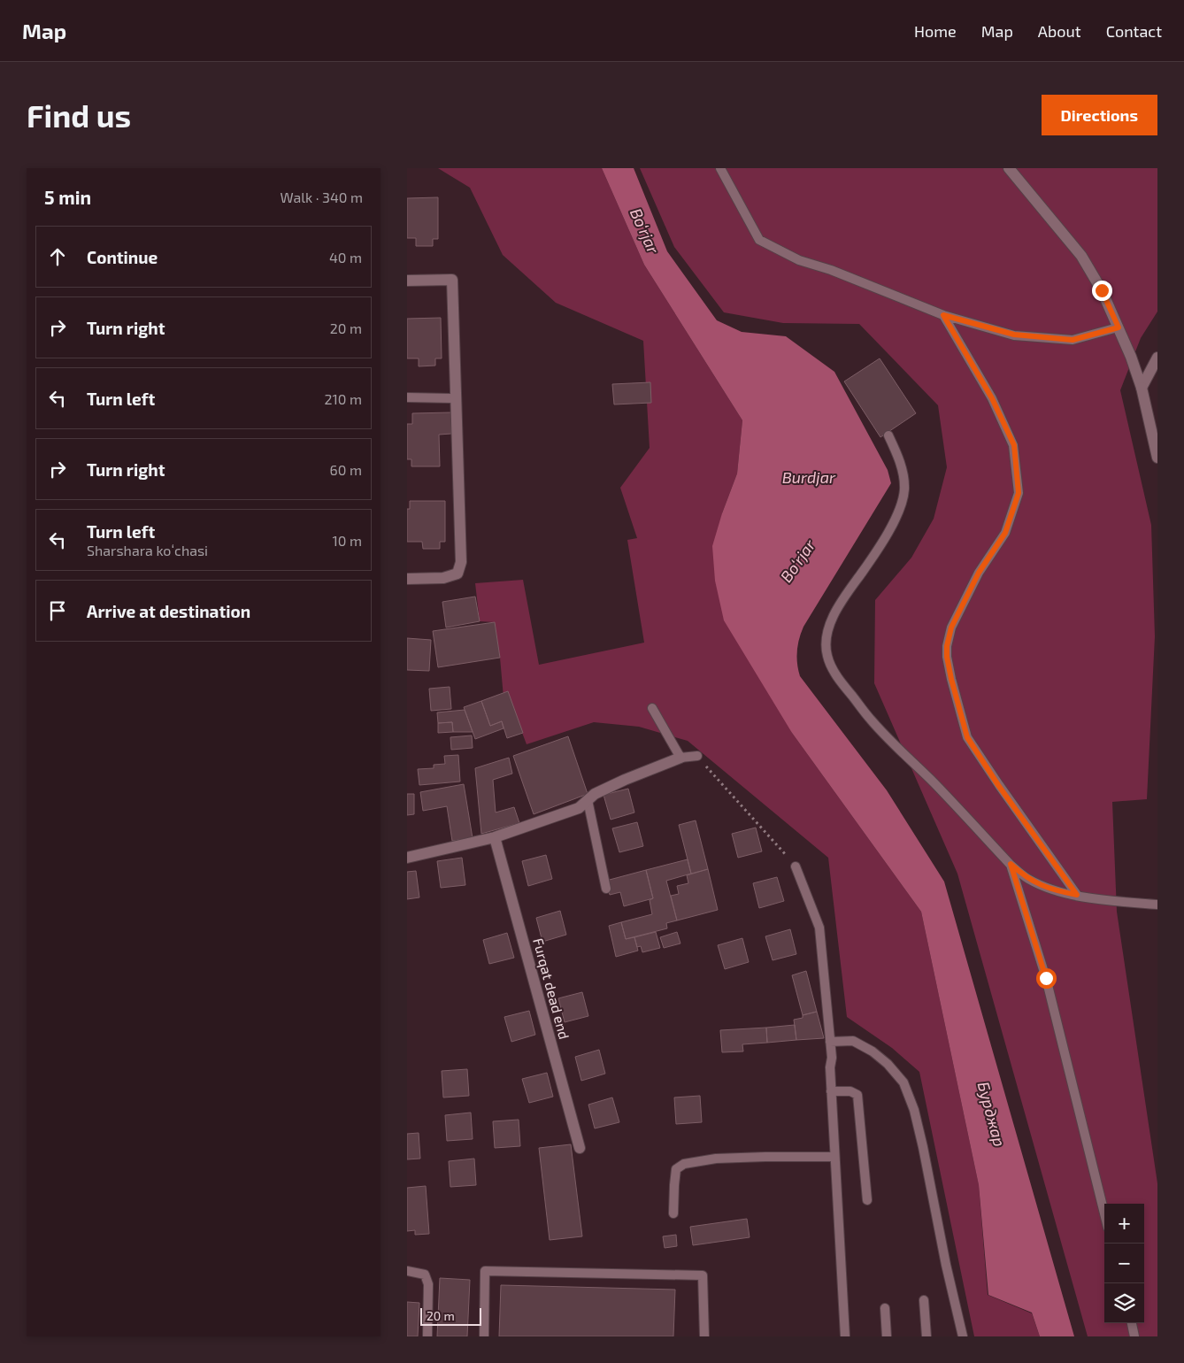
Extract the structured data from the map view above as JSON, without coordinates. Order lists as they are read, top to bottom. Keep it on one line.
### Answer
{"streets":{"street":["Furqat dead end"]},"water":["Bo‘rjar","Burdjar","Бурджар"],"scale_bar":"20 m","page":{"header":"Map","nav":["Home","Map","About","Contact"],"buttons":"Directions","title":"Find us","heading":["5 min","Walk · 340 m"],"list":[["Continue","40 m"],["Turn right","20 m"],["Turn left","210 m"],["Turn right","60 m"],["Turn left","Sharshara koʻchasi","10 m"],"Arrive at destination"],"map_buttons":["+","−"],"scale":"20 m"}}
